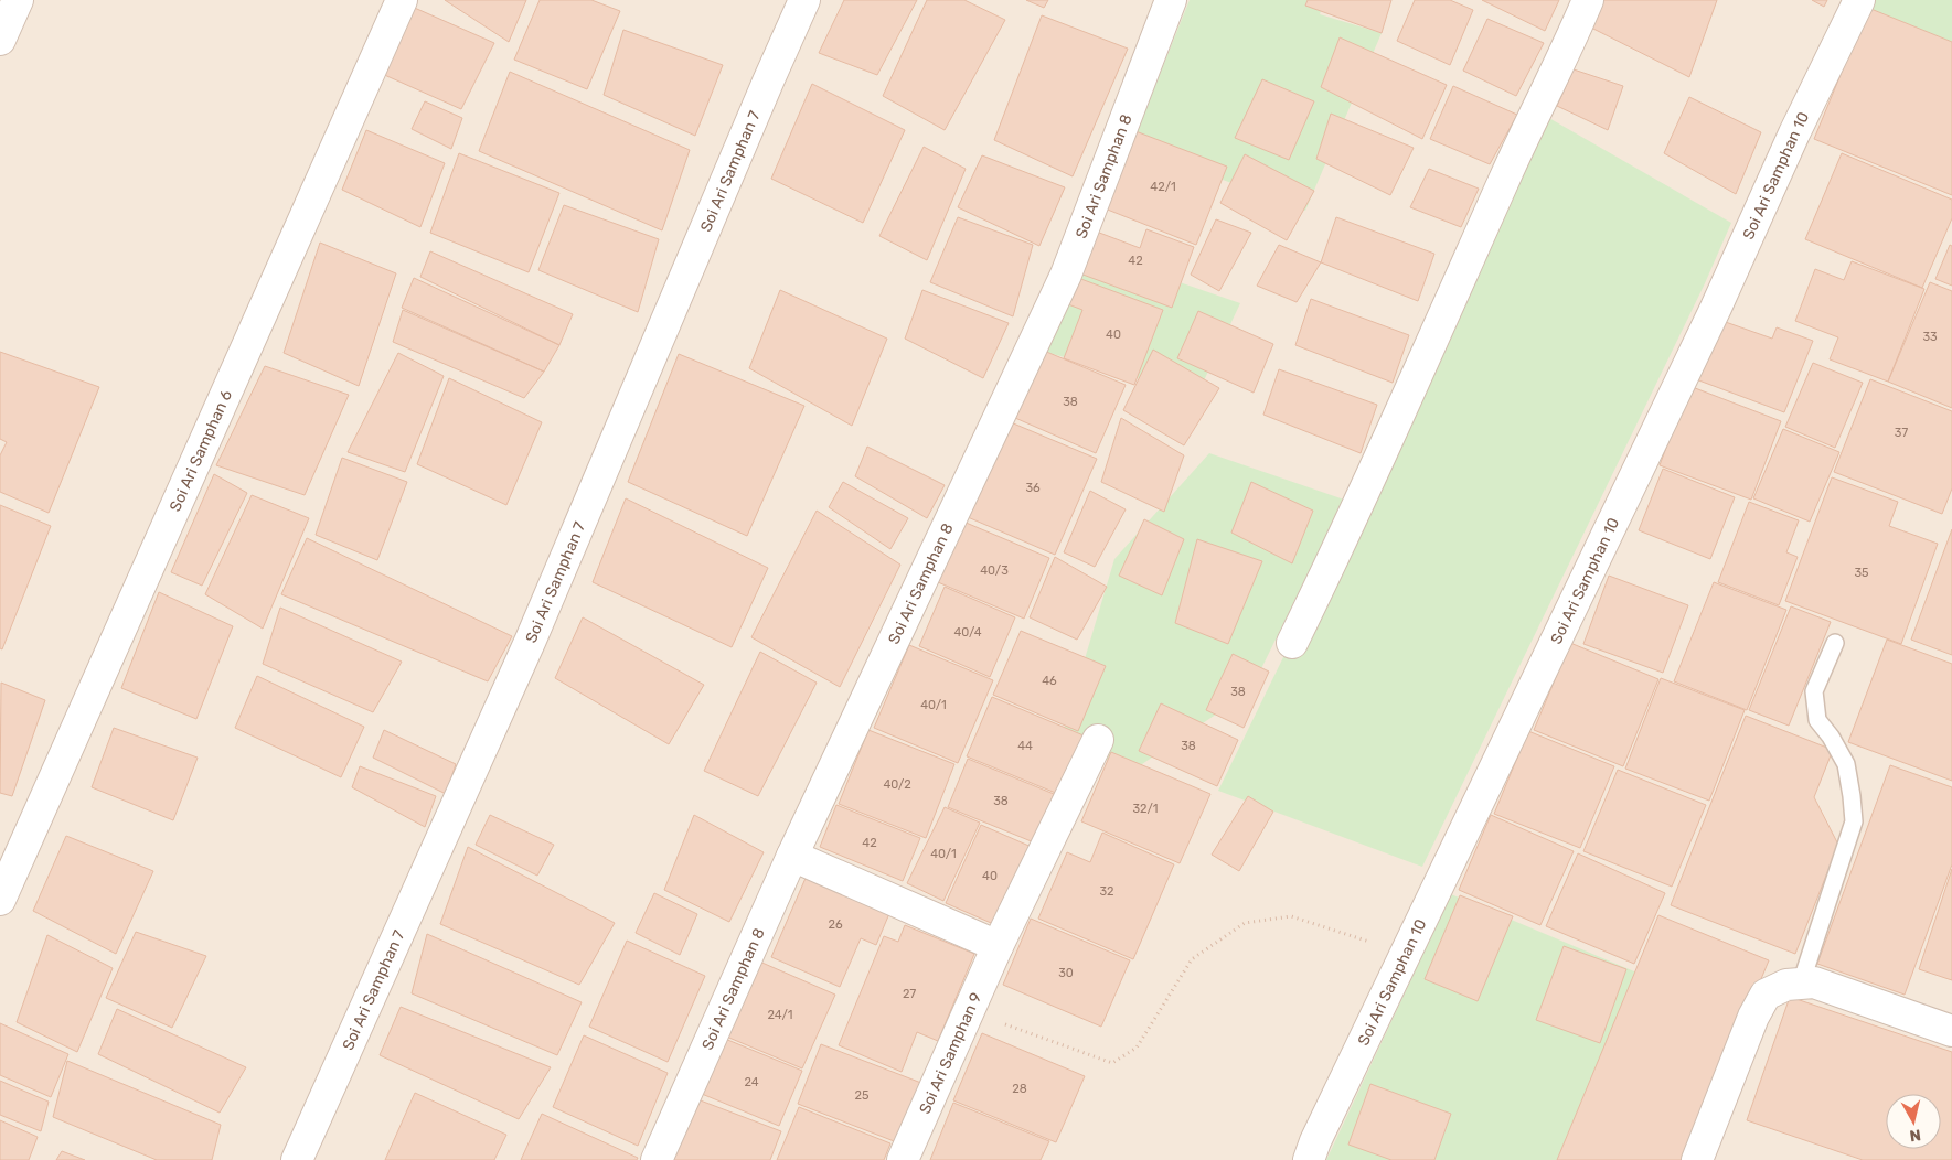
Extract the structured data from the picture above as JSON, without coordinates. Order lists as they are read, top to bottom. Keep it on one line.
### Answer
{"streets":{"street":["Soi Ari Samphan 7","Soi Ari Samphan 8","Soi Ari Samphan 10","Soi Ari Samphan 6","Soi Ari Samphan 9"]},"house_numbers":["42/1","42","40","33","38","37","36","40/3","35","40/4","46","38","40/1","44","38","40/2","38","32/1","42","40/1","40","32","26","30","27","24/1","24","28","25"],"north":"bottom"}
